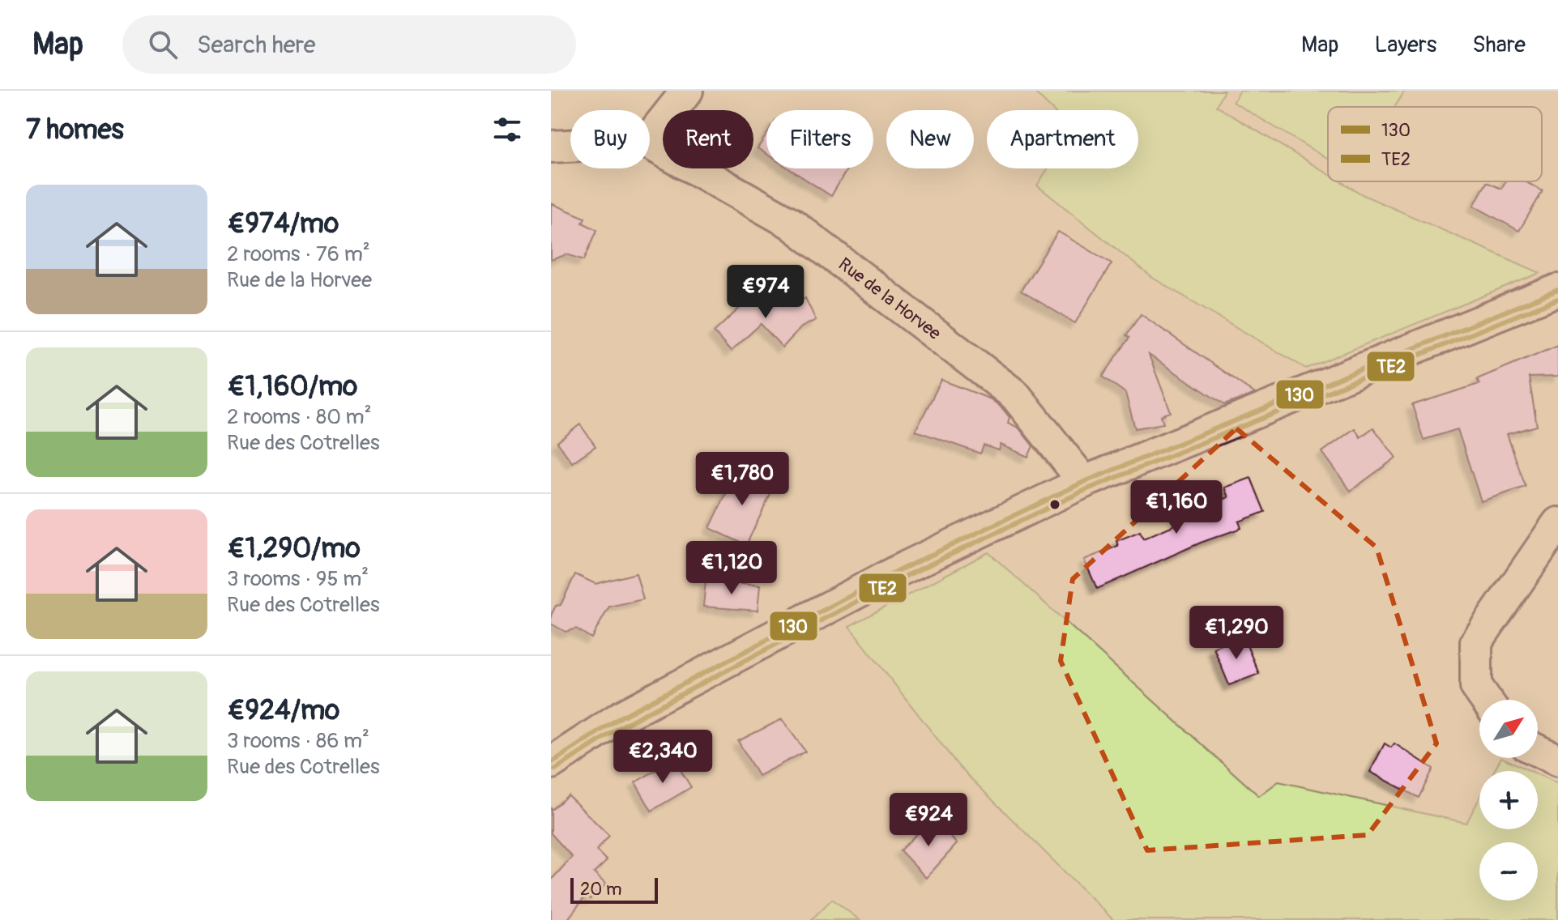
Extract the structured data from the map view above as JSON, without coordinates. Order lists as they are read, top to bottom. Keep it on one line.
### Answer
{"streets":{"street":["Rue de la Horvee"]},"lines":["transit line 130","transit line TE2"],"legend":["130","TE2"],"scale_bar":"20 m","north":"top right","page":{"header":"Map","search":"Search here","nav":["Map","Layers","Share"],"heading":"7 homes","chip":["Buy","Rent","Filters","New","Apartment"],"list":[{"name":"€974/mo","note":"2 rooms · 76 m² · Rue de la Horvee"},{"name":"€1,160/mo","note":"2 rooms · 80 m² · Rue des Cotrelles"},{"name":"€1,290/mo","note":"3 rooms · 95 m² · Rue des Cotrelles"},{"name":"€924/mo","note":"3 rooms · 86 m² · Rue des Cotrelles"}],"price":["€974","€1,780","€1,160","€1,120","€1,290","€2,340","€924"],"map_buttons":["+","−"],"scale":"20 m"}}
